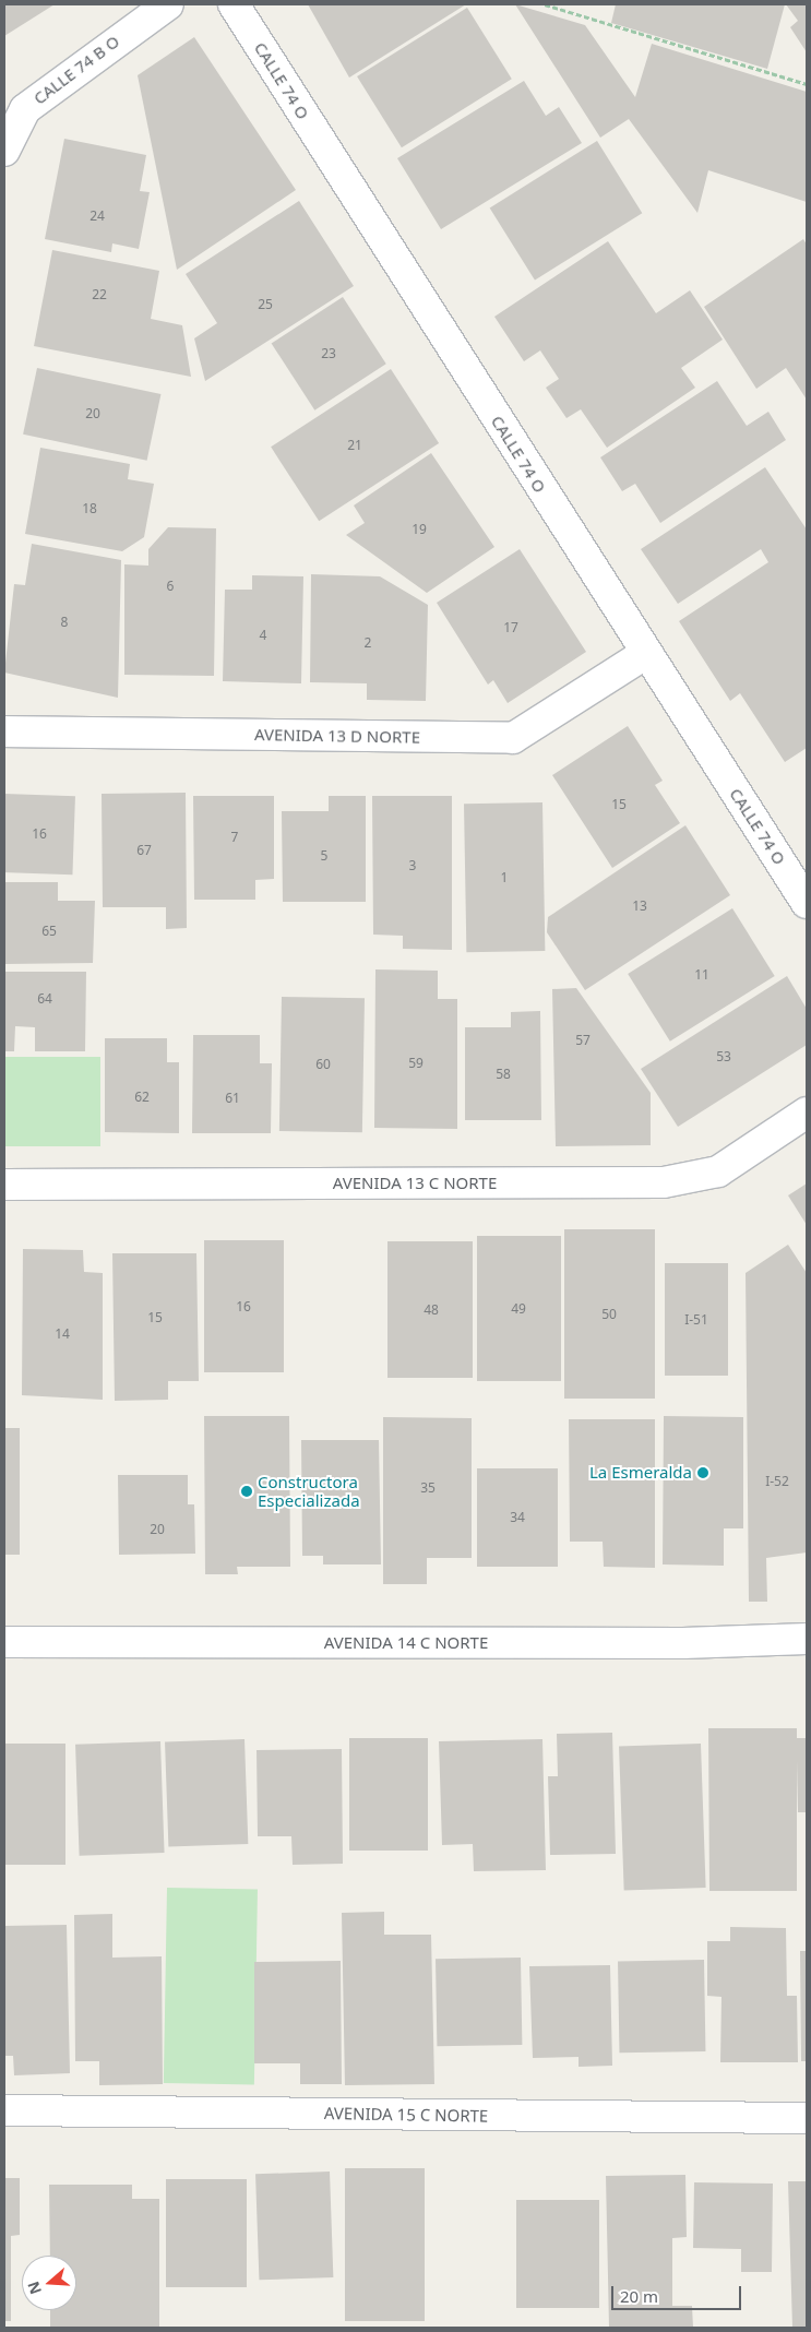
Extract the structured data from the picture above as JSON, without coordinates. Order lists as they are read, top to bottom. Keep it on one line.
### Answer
{"streets":{"street":["CALLE 74 B O","CALLE 74 O","AVENIDA 13 D NORTE","AVENIDA 13 C NORTE","AVENIDA 14 C NORTE","AVENIDA 15 C NORTE"]},"crossings":[["CALLE 74 O","AVENIDA 13 D NORTE"]],"places":["La Esmeralda","Constructora Especializada"],"house_numbers":["24","22","25","23","20","21","18","19","6","8","17","4","2","15","16","7","67","5","3","1","13","65","11","64","57","53","59","60","58","62","61","16","49","48","50","15","I-51","14","I-52","35","34","20"],"scale_bar":"20 m","north":"left"}
